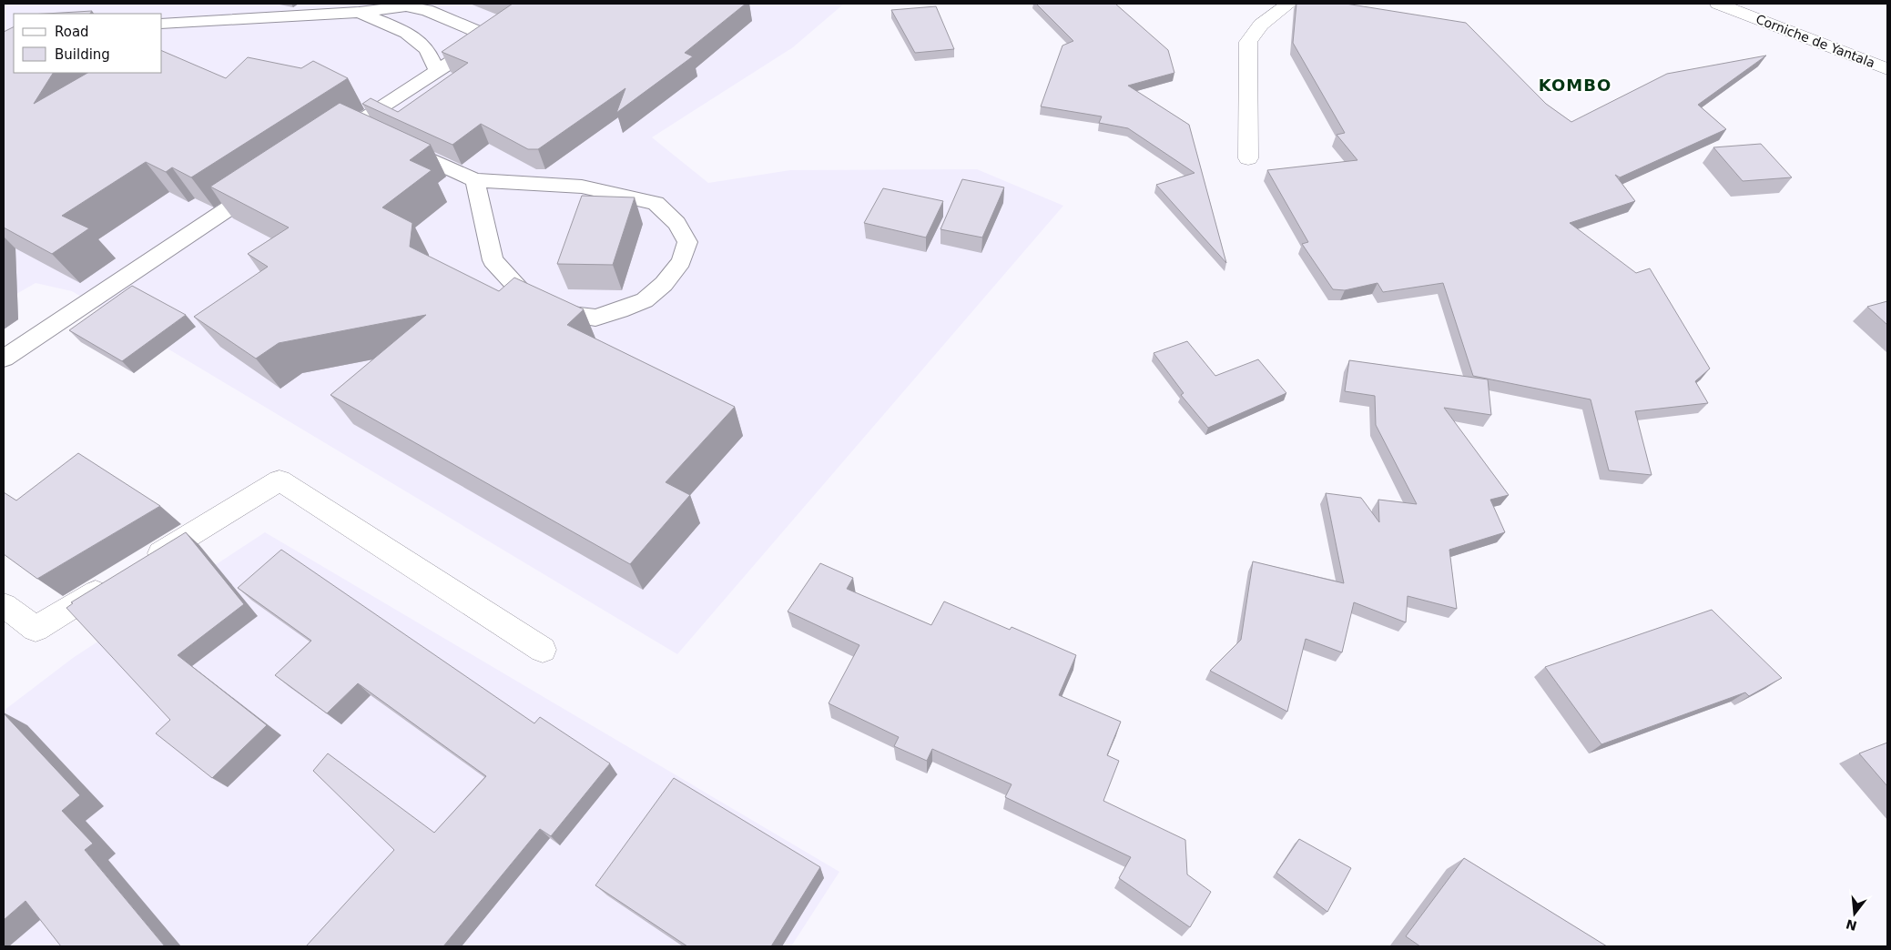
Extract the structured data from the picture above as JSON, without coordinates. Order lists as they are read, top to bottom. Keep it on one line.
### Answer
{"streets":{"street":["Corniche de Yantala"]},"districts":["KOMBO"],"legend":["Road","Building"],"north":"bottom"}
